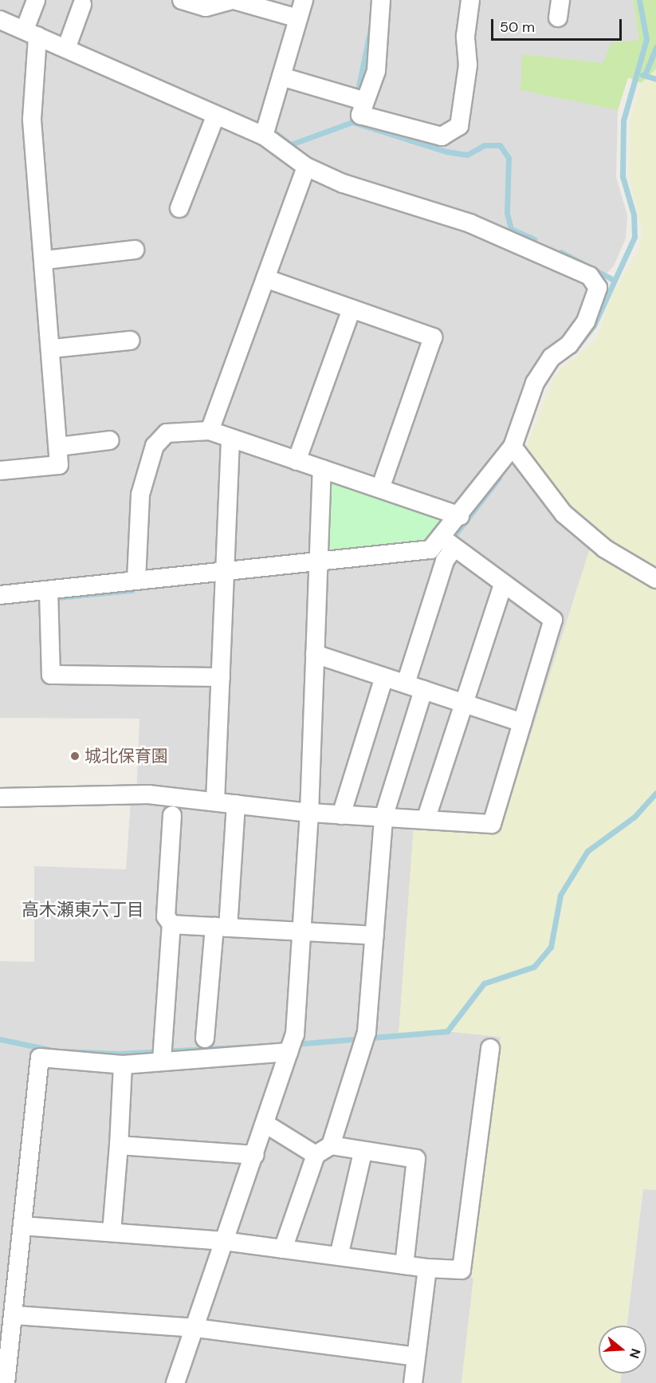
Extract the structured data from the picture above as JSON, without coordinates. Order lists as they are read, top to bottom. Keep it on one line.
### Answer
{"districts":["高木瀬東六丁目"],"places":["城北保育園"],"scale_bar":"50 m","north":"right"}
